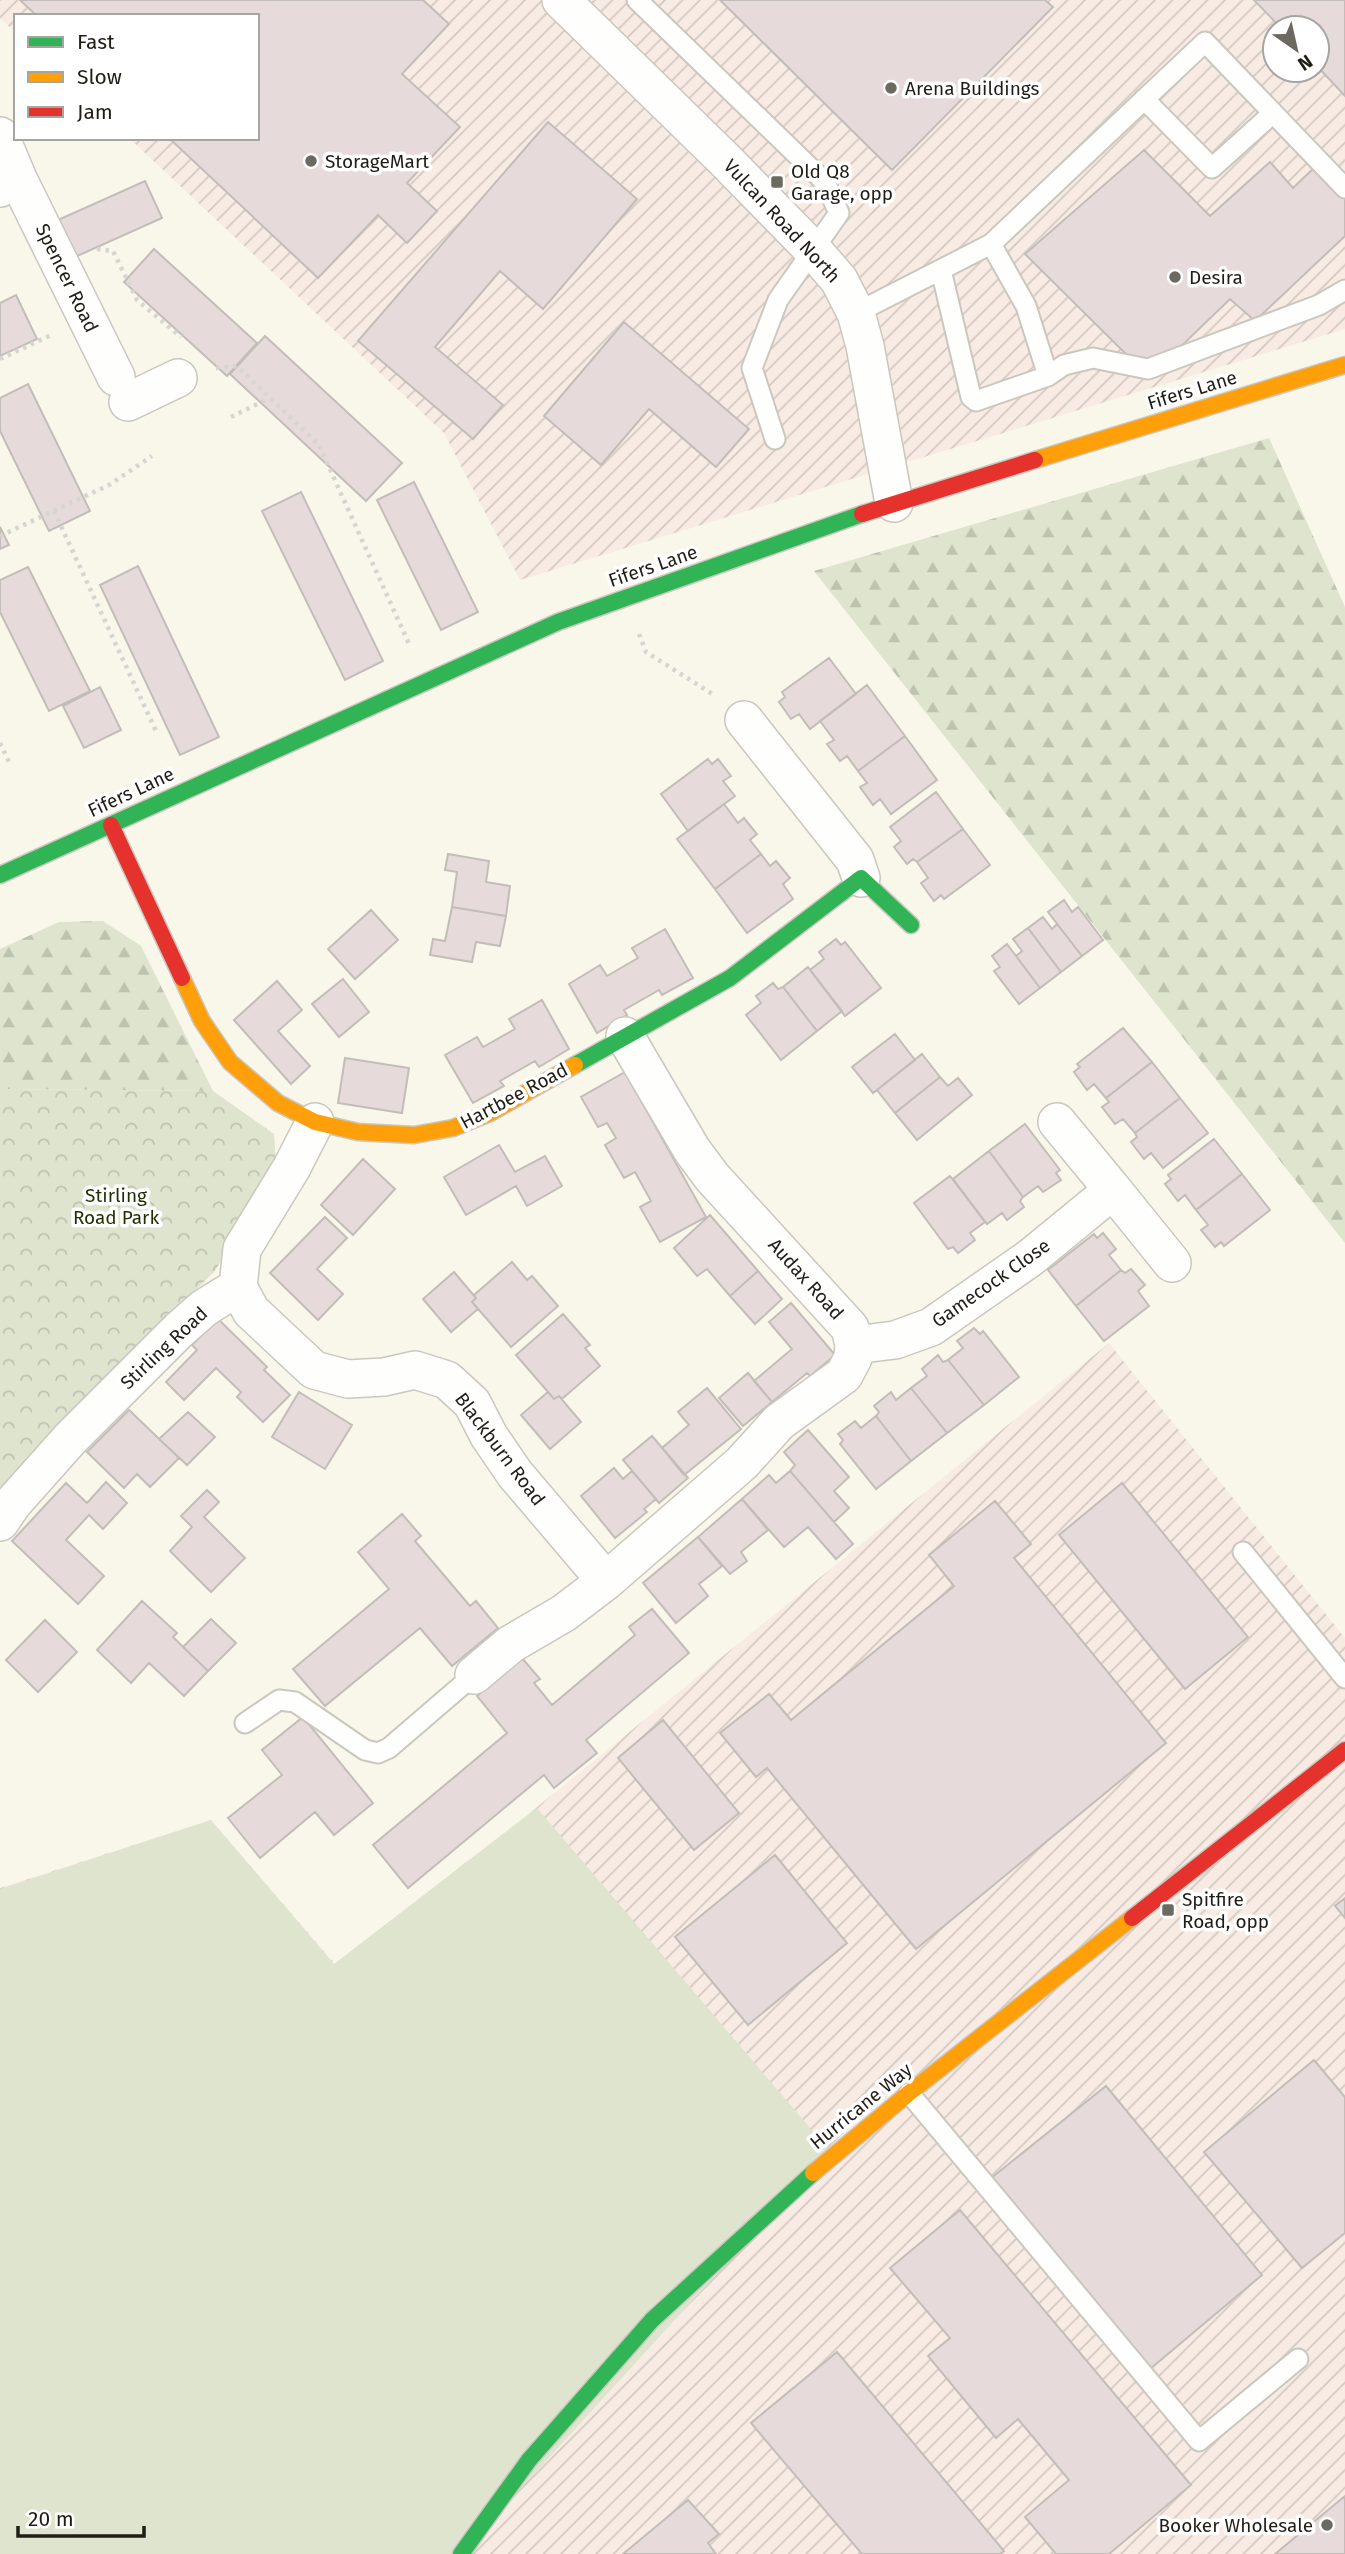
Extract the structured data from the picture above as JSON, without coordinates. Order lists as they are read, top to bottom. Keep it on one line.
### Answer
{"streets":{"street":["Vulcan Road North","Spencer Road","Fifers Lane","Hartbee Road","Audax Road","Gamecock Close","Stirling Road","Blackburn Road","Hurricane Way"]},"crossings":[["Vulcan Road North","Fifers Lane"],["Fifers Lane","Hartbee Road"],["Hartbee Road","Audax Road"],["Audax Road","Gamecock Close"],["Stirling Road","Blackburn Road"]],"parks":["Stirling Road Park"],"places":{"other":["Arena Buildings","StorageMart","Desira","Booker Wholesale"],"transit":["Old Q8 Garage, opp","Spitfire Road, opp"]},"legend":["Fast","Slow","Jam"],"scale_bar":"20 m","north":"bottom right"}
